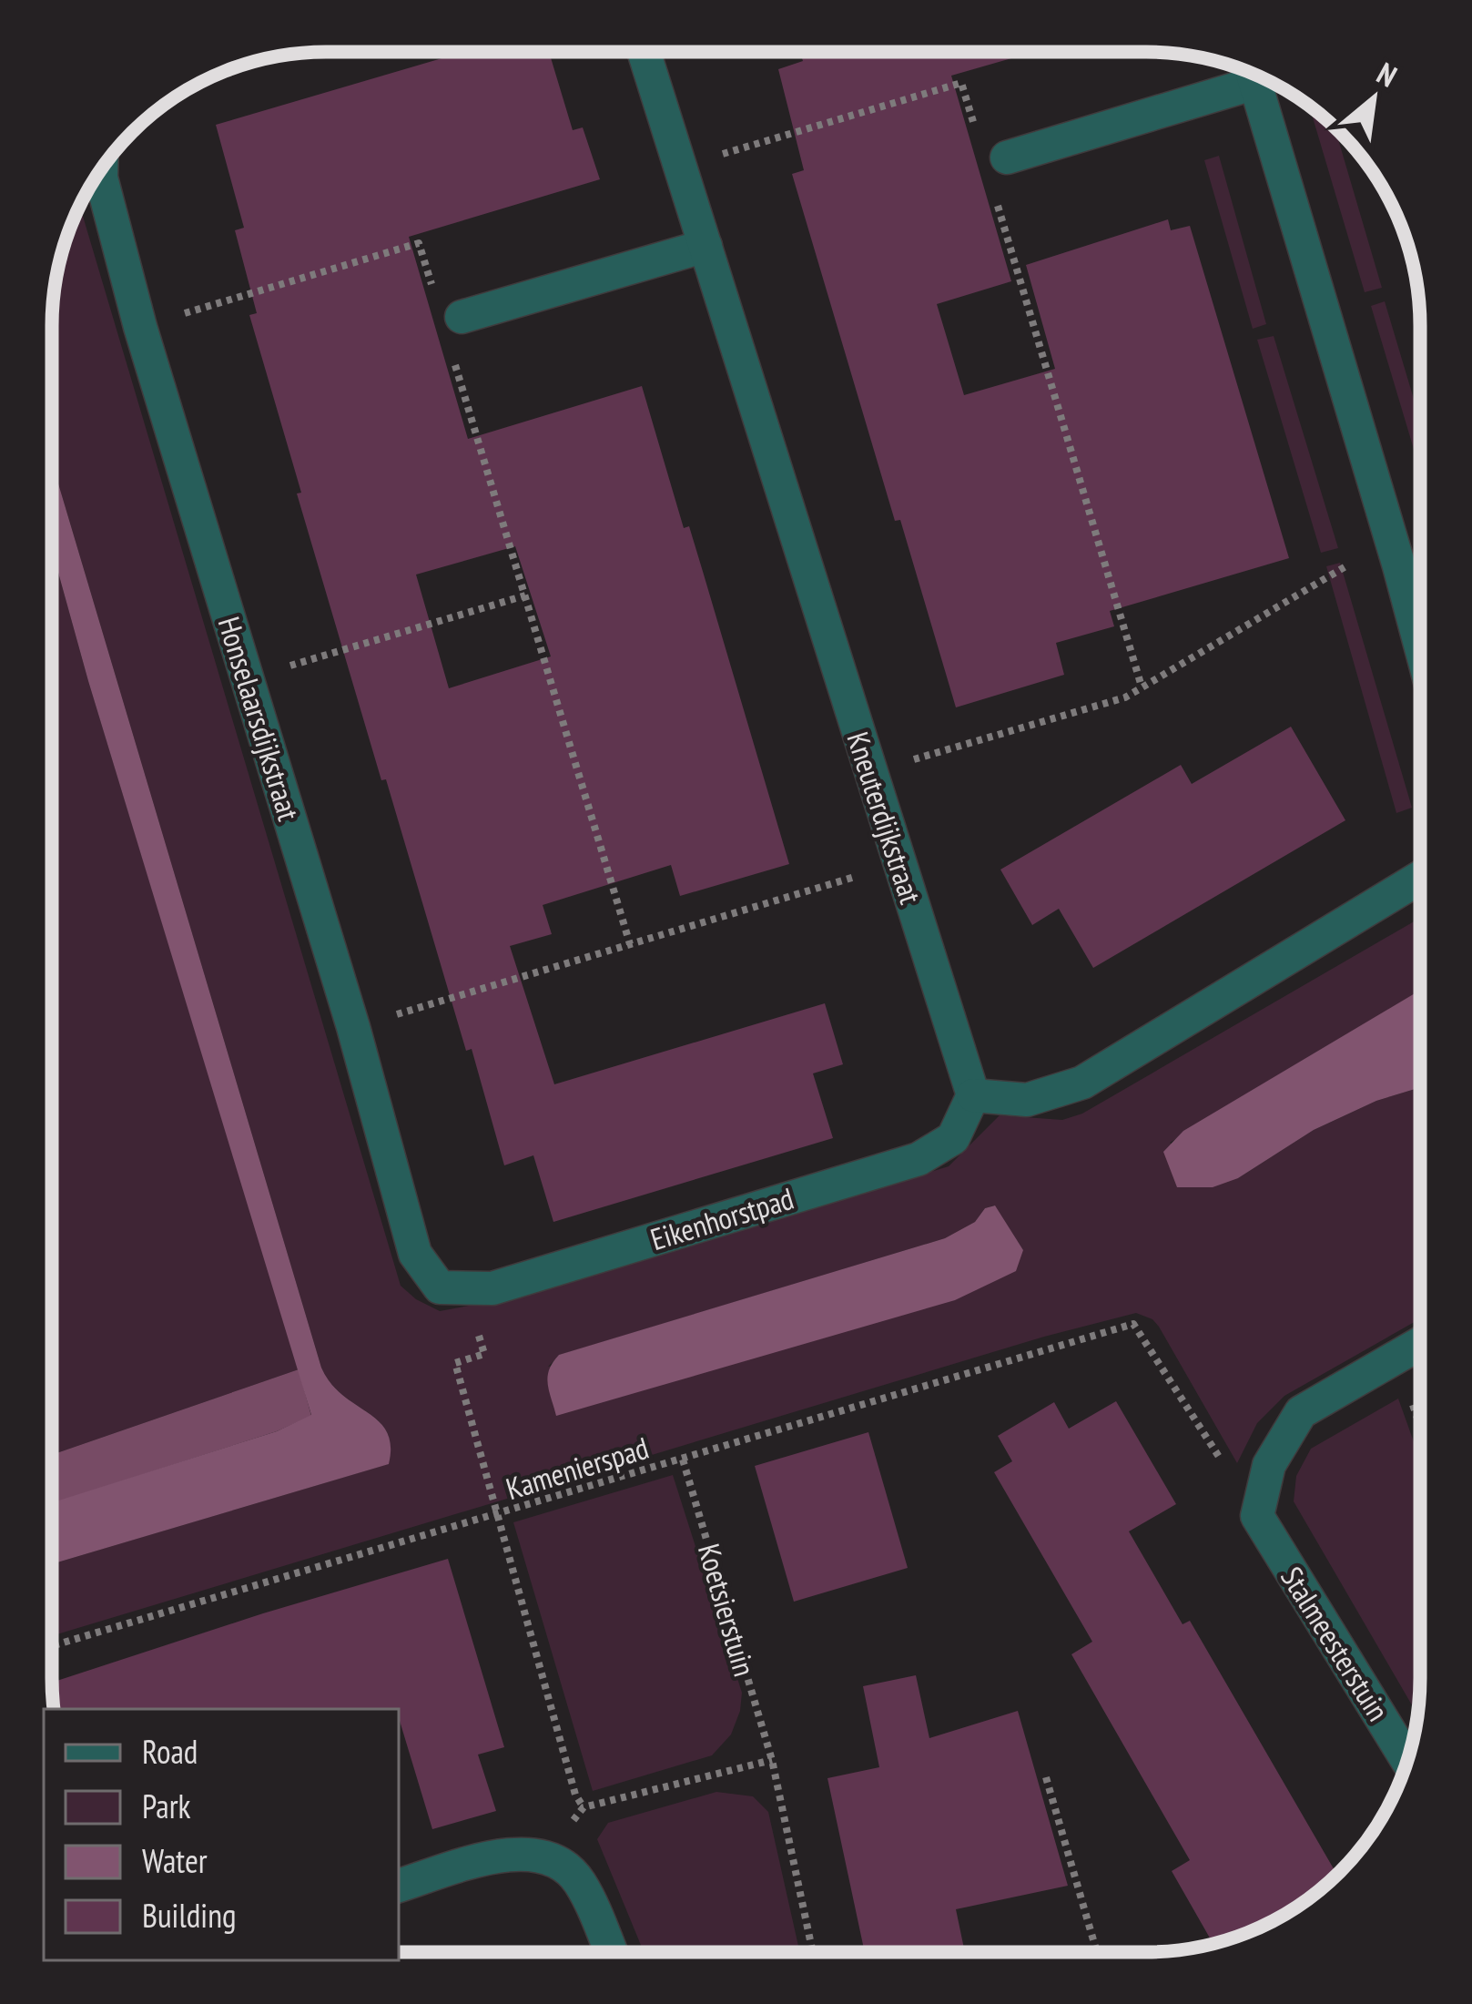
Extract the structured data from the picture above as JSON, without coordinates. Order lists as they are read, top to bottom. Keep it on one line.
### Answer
{"streets":{"street":["Honselaarsdijkstraat","Kneuterdijkstraat","Eikenhorstpad","Stalmeesterstuin"],"path":["Kamenierspad","Koetsierstuin"]},"crossings":[["Honselaarsdijkstraat","Eikenhorstpad"],["Kneuterdijkstraat","Eikenhorstpad"],["Kamenierspad","Koetsierstuin"],["Kamenierspad","Stalmeesterstuin"]],"legend":["Road","Park","Water","Building"],"north":"top right"}
